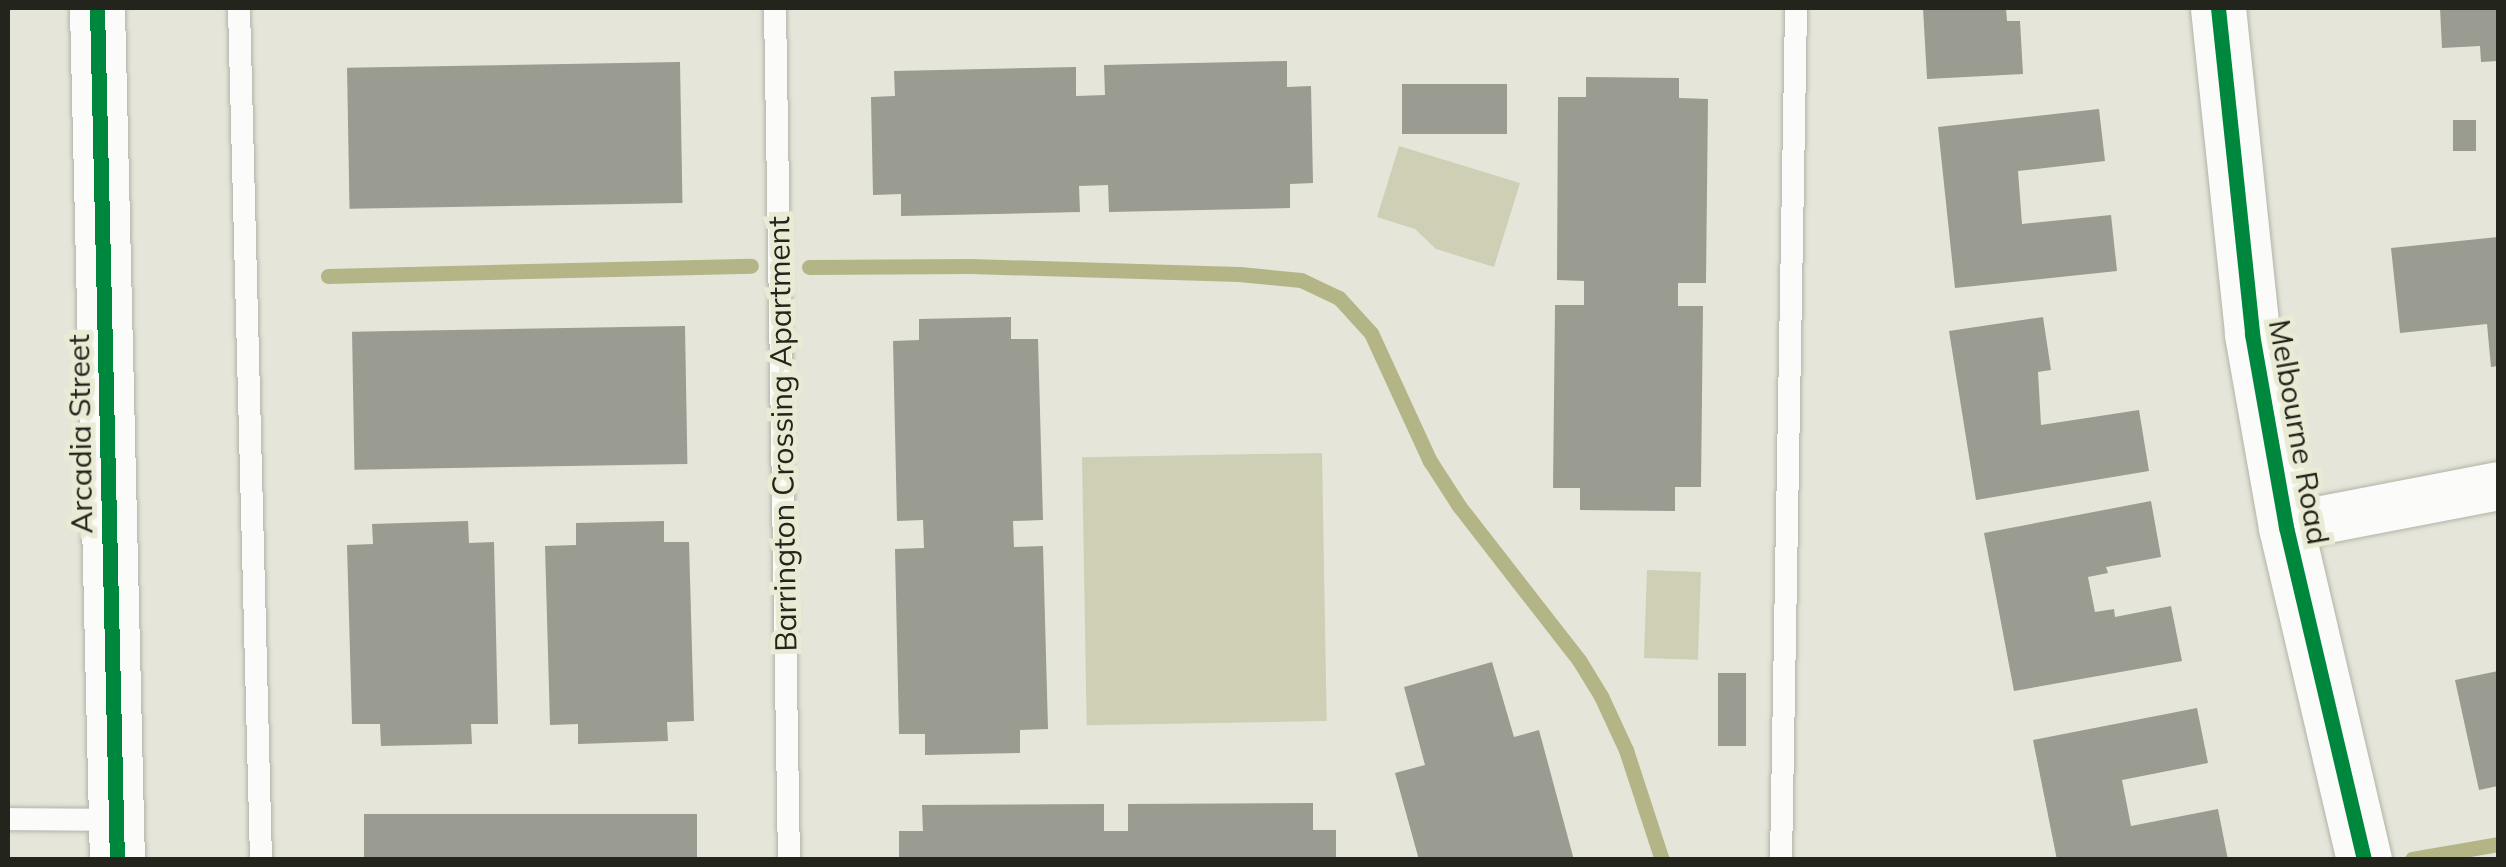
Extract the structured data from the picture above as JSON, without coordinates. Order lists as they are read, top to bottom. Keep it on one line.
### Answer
{"streets":{"street":["Melbourne Road","Arcadia Street"],"lane":["Barrington Crossing Apartment"]}}
